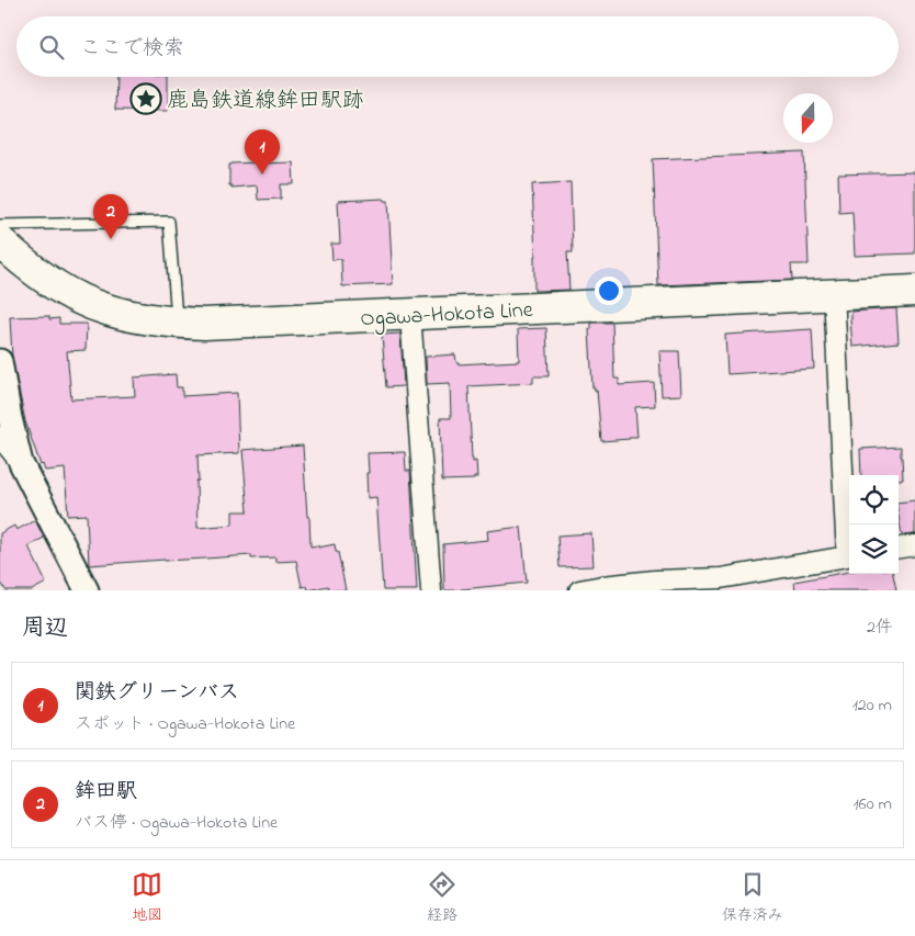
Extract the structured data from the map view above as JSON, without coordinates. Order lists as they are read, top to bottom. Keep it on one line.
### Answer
{"streets":{"main road":["Ogawa-Hokota Line"]},"places":{"place":["鹿島鉄道線鉾田駅跡"]},"north":"bottom","page":{"search":"ここで検索","pins":["1","2"],"heading":["周辺","2件"],"list":[{"mark":"1","name":"関鉄グリーンバス","note":"スポット · Ogawa-Hokota Line","value":"120 m"},{"mark":"2","name":"鉾田駅","note":"バス停 · Ogawa-Hokota Line","value":"160 m"}],"nav":["地図","経路","保存済み"]}}
